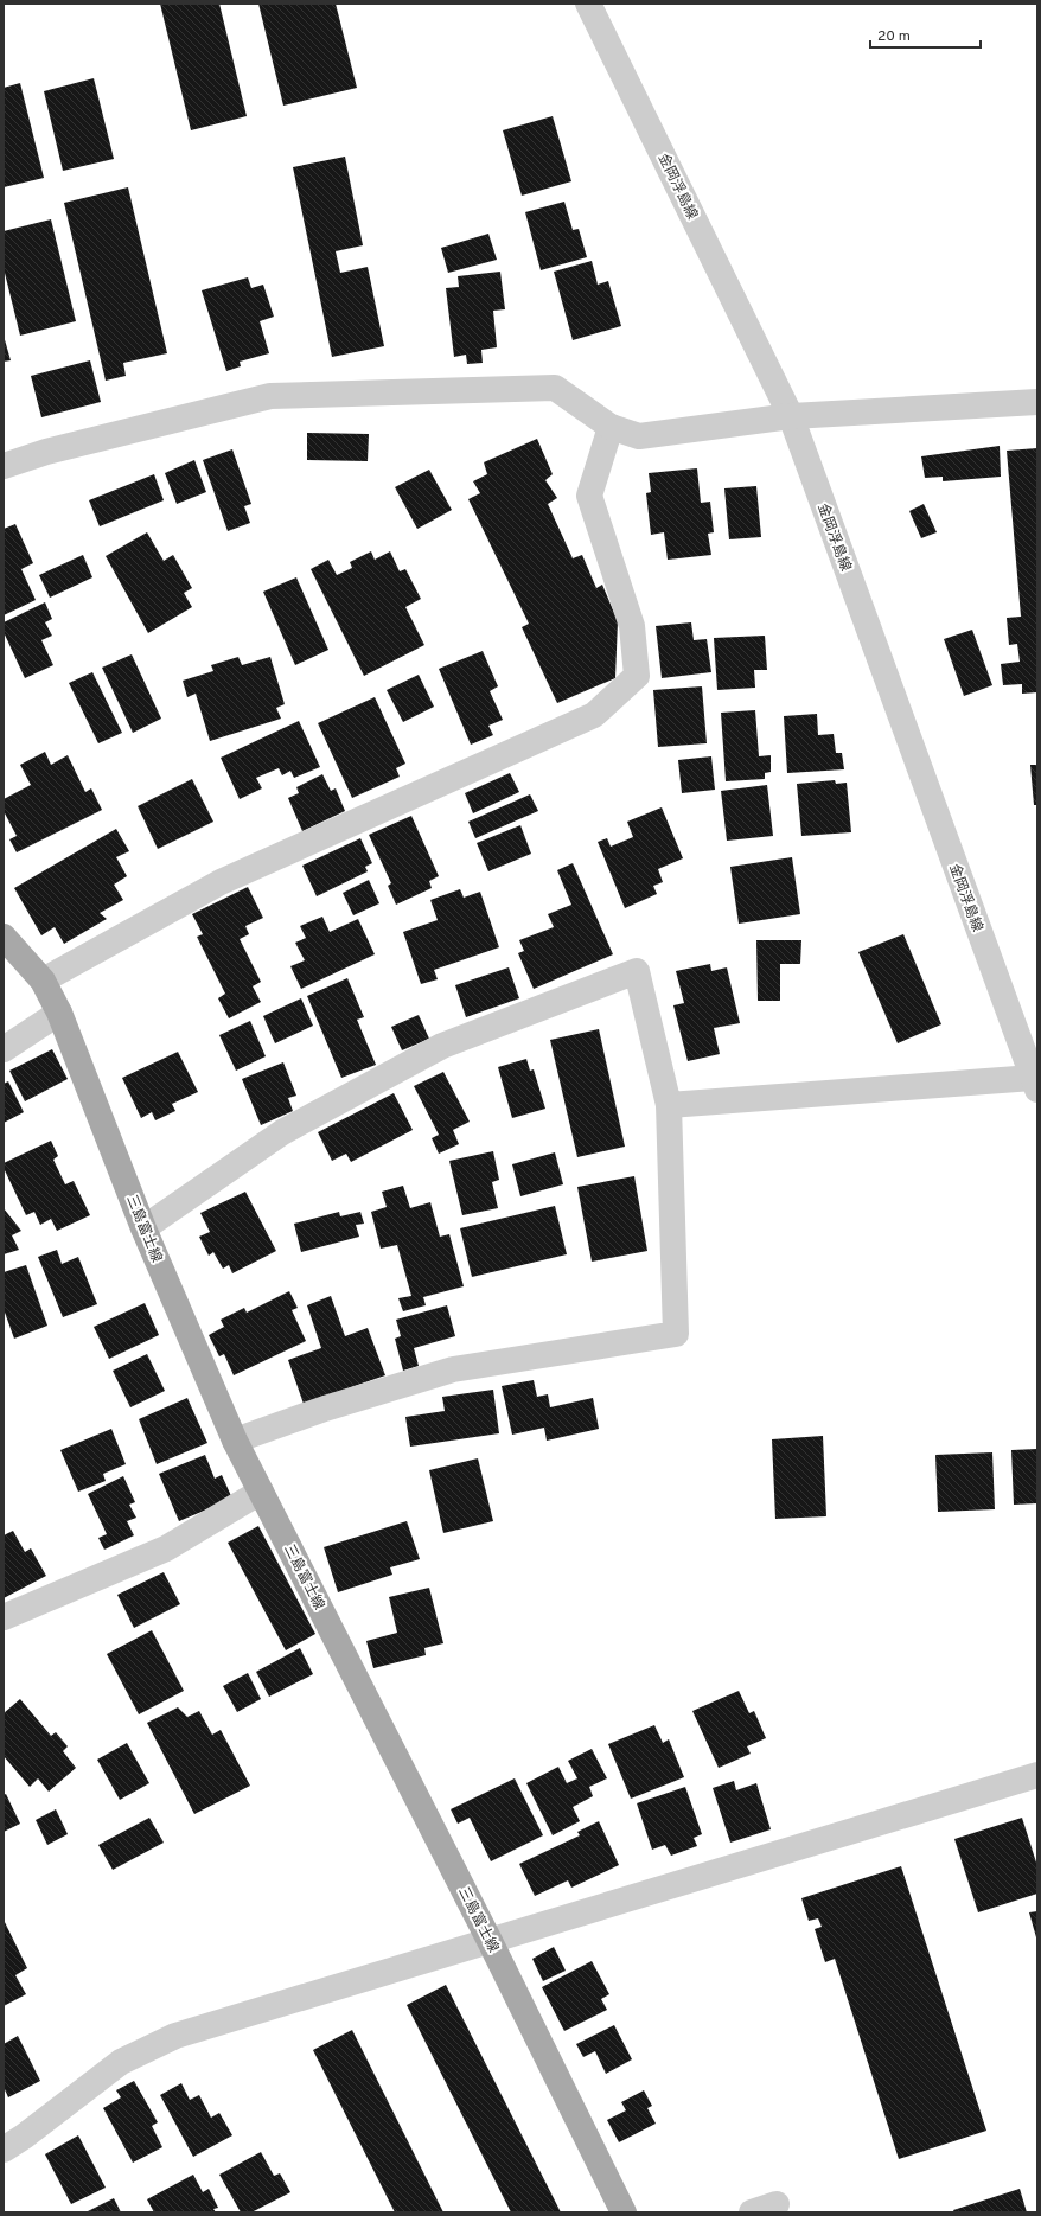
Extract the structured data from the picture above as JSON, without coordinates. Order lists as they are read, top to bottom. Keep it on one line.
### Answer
{"streets":{"main road":["三島富士線"],"street":["金岡浮島線"]},"scale_bar":"20 m"}
